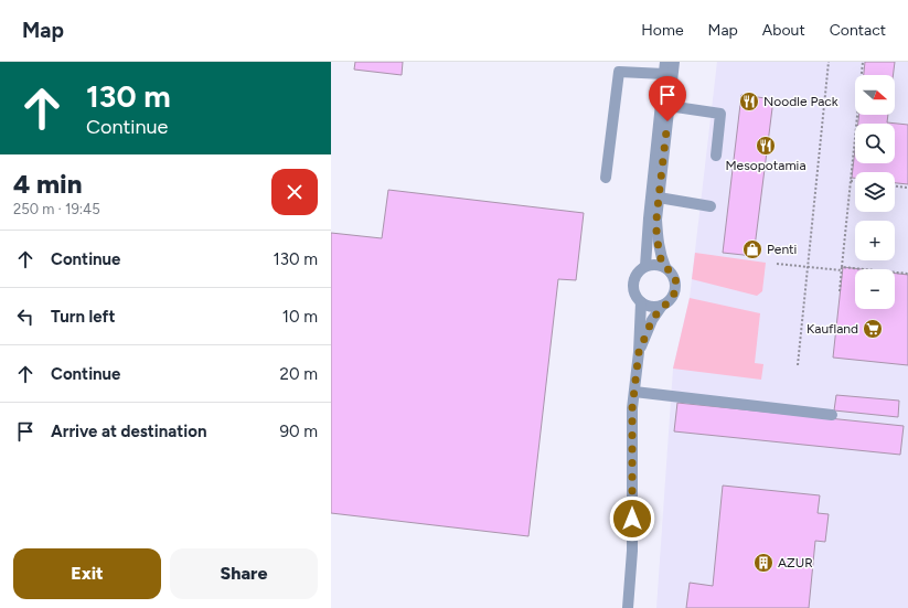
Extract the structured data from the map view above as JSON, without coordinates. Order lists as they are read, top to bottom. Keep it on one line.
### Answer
{"places":{"restaurant":["Noodle Pack","Mesopotamia"],"shop":["Penti"],"supermarket":["Kaufland"],"building":["AZUR"]},"north":"right","page":{"header":"Map","nav":["Home","Map","About","Contact"],"turn":["130 m","Continue"],"map_buttons":["+","−"],"heading":["4 min","250 m · 19:45"],"list":[{"name":"Continue","value":"130 m"},{"name":"Turn left","value":"10 m"},{"name":"Continue","value":"20 m"},{"name":"Arrive at destination","value":"90 m"}],"buttons":["Exit","Share"]}}
